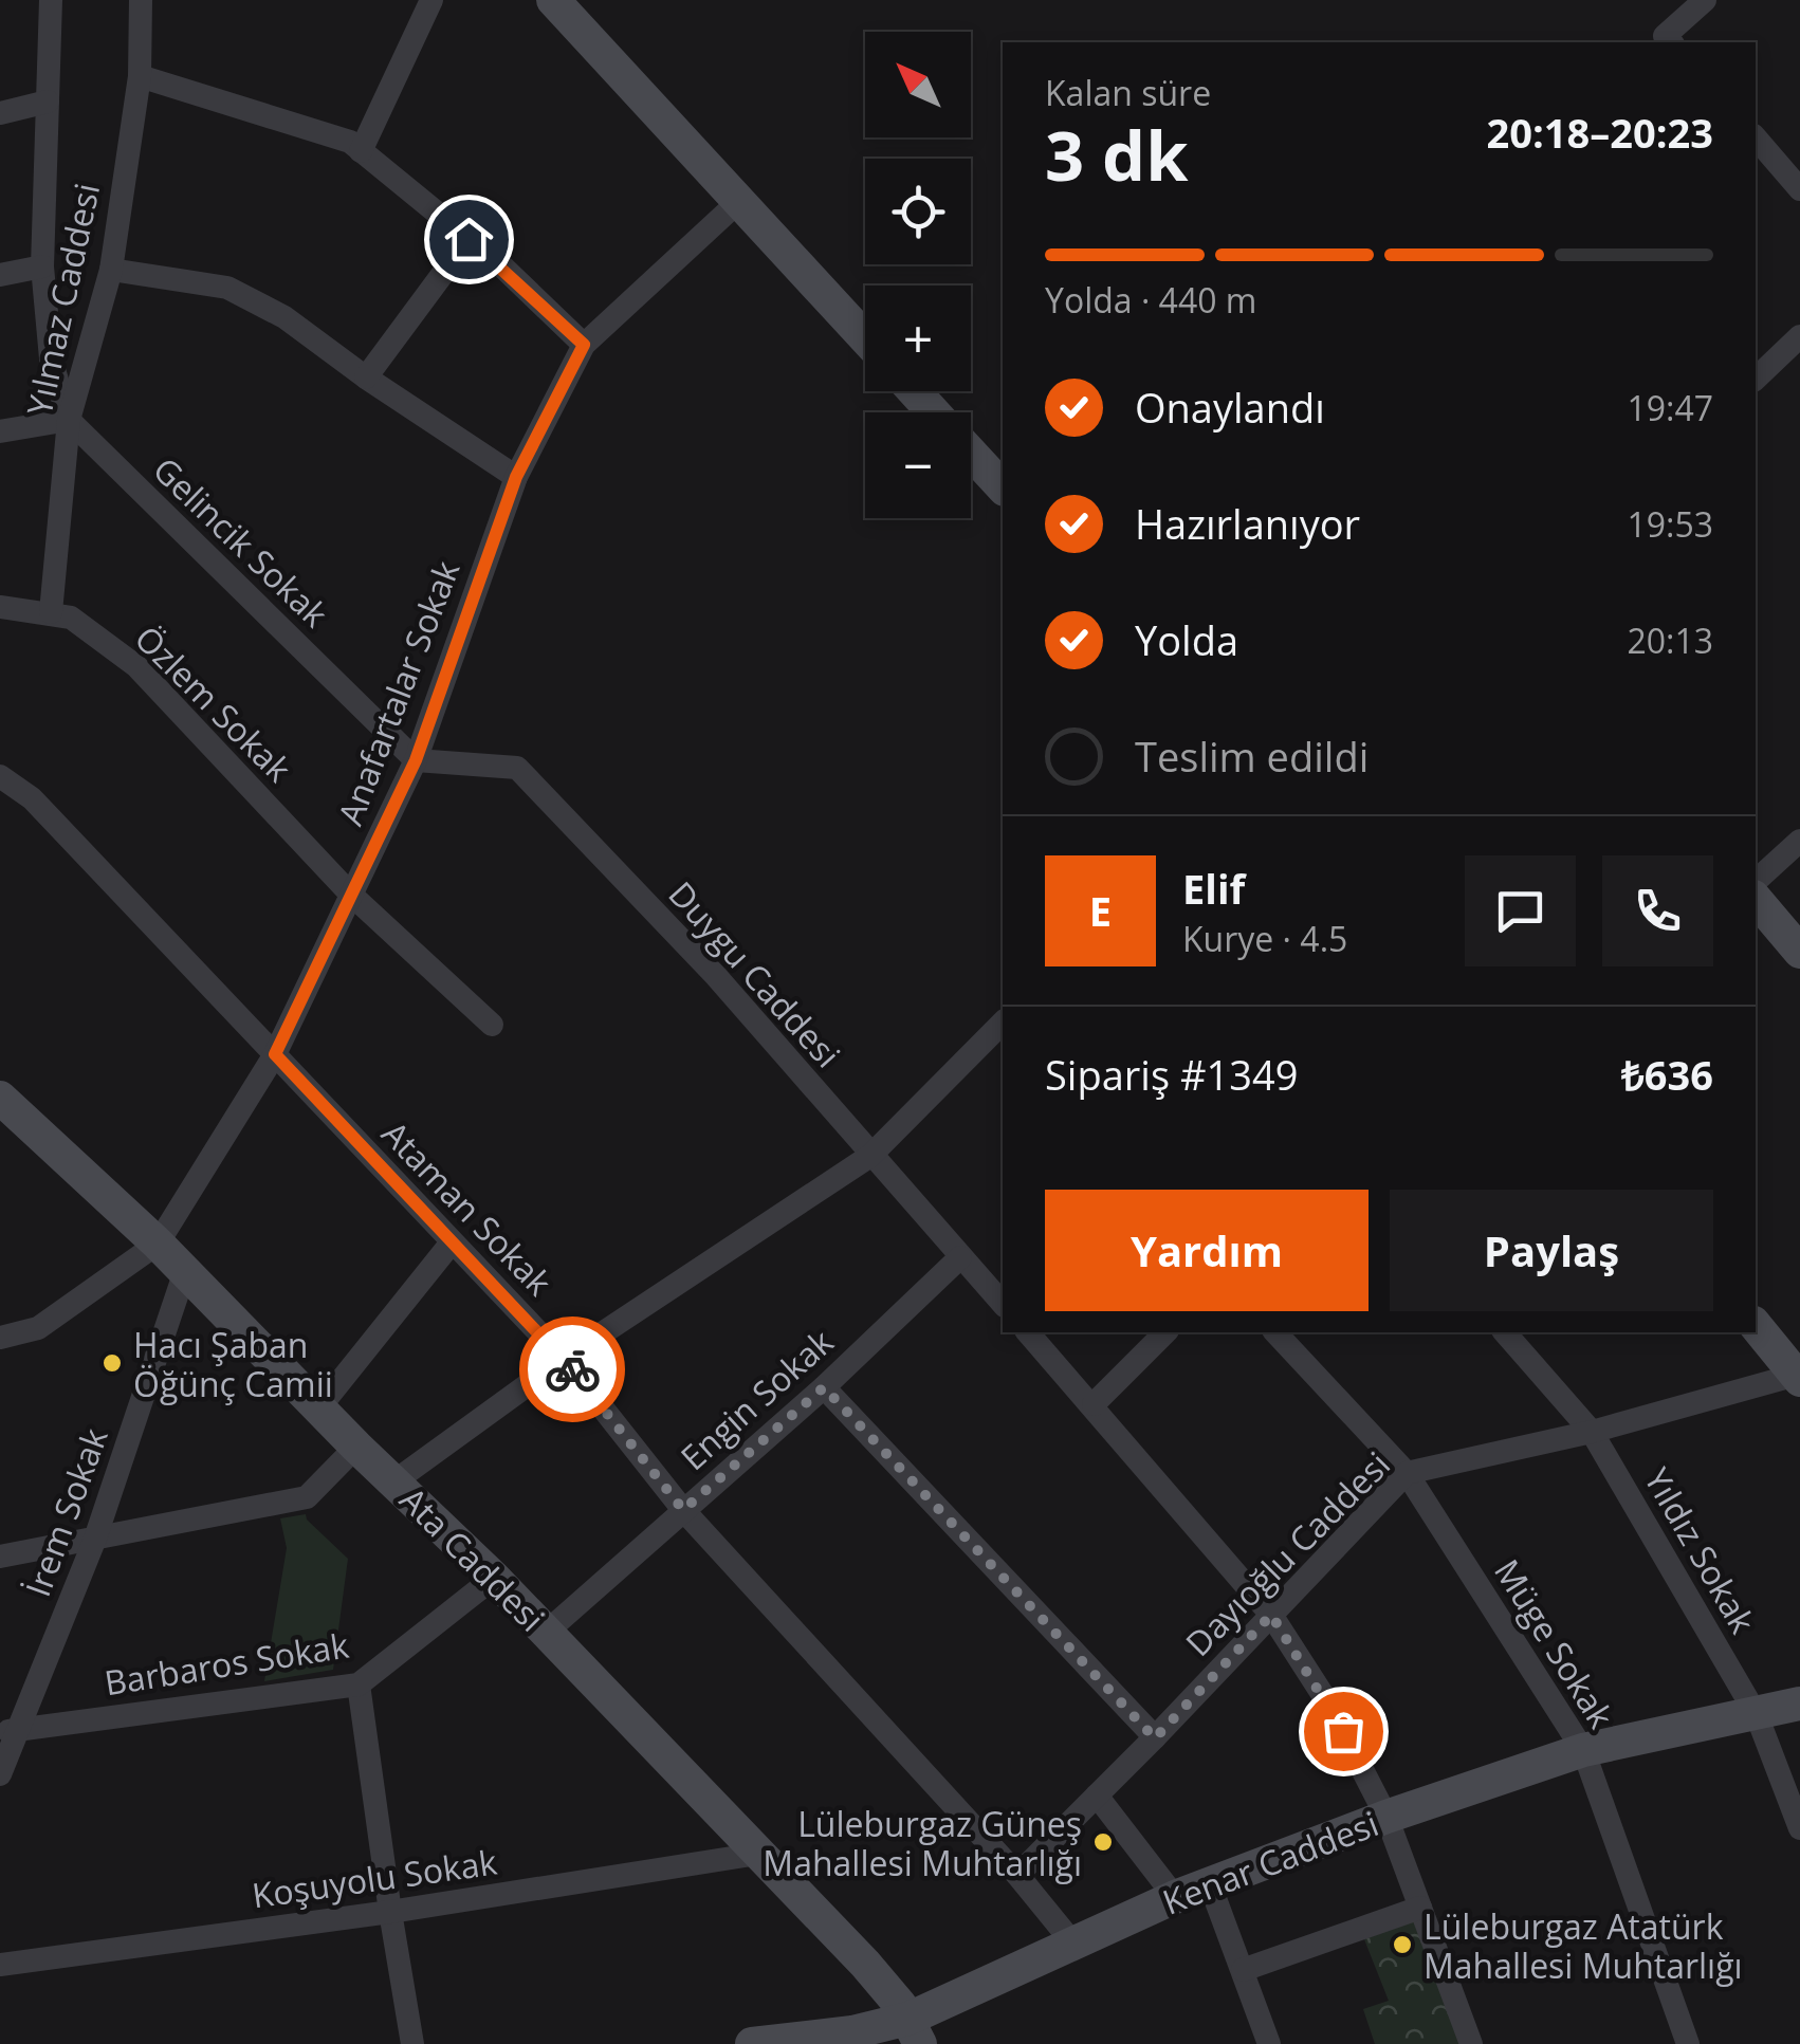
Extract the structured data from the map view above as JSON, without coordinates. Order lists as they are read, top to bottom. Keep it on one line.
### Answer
{"streets":{"main road":["Ata Caddesi","Kenar Caddesi"],"street":["Yılmaz Caddesi","Gelincik Sokak","Anafartalar Sokak","Özlem Sokak","Duygu Caddesi","Ataman Sokak","Engin Sokak","İrem Sokak","Yıldız Sokak","Dayıoğlu Caddesi","Müge Sokak","Barbaros Sokak","Koşuyolu Sokak"]},"crossings":[["Yılmaz Caddesi","Gelincik Sokak"],["Yılmaz Caddesi","Özlem Sokak"],["Gelincik Sokak","Anafartalar Sokak"],["Gelincik Sokak","Duygu Caddesi"],["Anafartalar Sokak","Özlem Sokak"],["Anafartalar Sokak","Duygu Caddesi"],["Anafartalar Sokak","Ataman Sokak"],["Anafartalar Sokak","Ata Caddesi"],["Duygu Caddesi","Engin Sokak"],["Ataman Sokak","Engin Sokak"],["Ataman Sokak","Dayıoğlu Caddesi"],["Ataman Sokak","Kenar Caddesi"],["Engin Sokak","Ata Caddesi"],["İrem Sokak","Ata Caddesi"],["İrem Sokak","Barbaros Sokak"],["Yıldız Sokak","Dayıoğlu Caddesi"],["Yıldız Sokak","Kenar Caddesi"],["Dayıoğlu Caddesi","Müge Sokak"],["Ata Caddesi","Barbaros Sokak"],["Ata Caddesi","Kenar Caddesi"],["Ata Caddesi","Koşuyolu Sokak"],["Müge Sokak","Kenar Caddesi"]],"places":["Hacı Şaban Öğünç Camii","Lüleburgaz Güneş Mahallesi Muhtarlığı","Lüleburgaz Atatürk Mahallesi Muhtarlığı"],"north":"top left","page":{"map_buttons":["+","−"],"heading":["3 dk","Kalan süre","20:18–20:23"],"panel":["Elif","Kurye · 4.5","Sipariş #1349","₺636"],"bar":"Yolda · 440 m","list":[["Onaylandı","19:47"],["Hazırlanıyor","19:53"],["Yolda","20:13"],"Teslim edildi"],"round":"E","buttons":["Yardım","Paylaş"]}}
